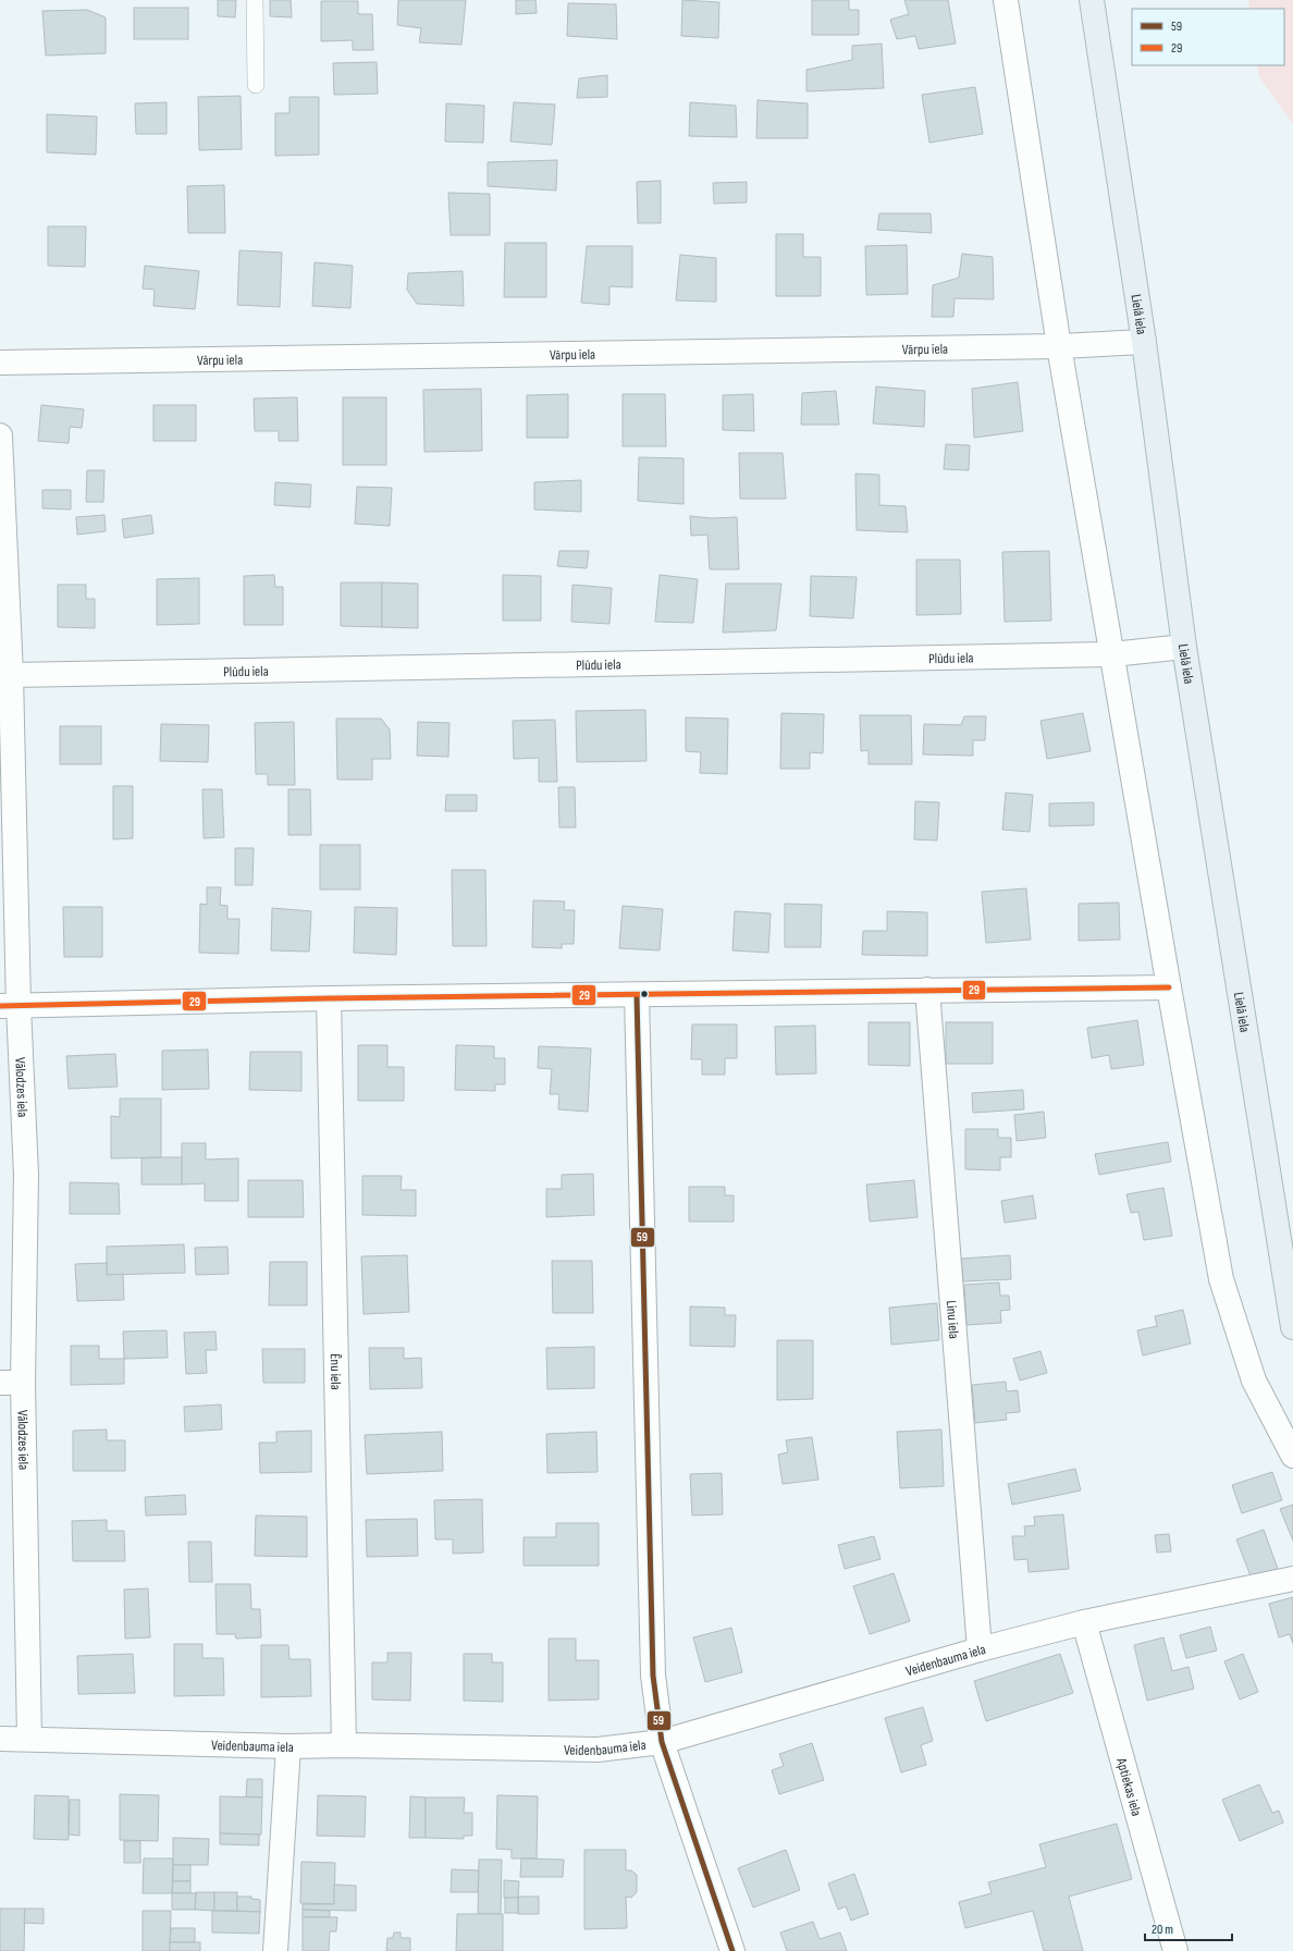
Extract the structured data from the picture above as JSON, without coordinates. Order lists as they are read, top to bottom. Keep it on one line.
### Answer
{"streets":{"main road":["Lielā iela"],"street":["Vārpu iela","Plūdu iela","Vālodzes iela","Linu iela","Ēnu iela","Veidenbauma iela","Aptiekas iela"]},"crossings":[["Lielā iela","Vārpu iela"],["Lielā iela","Plūdu iela"],["Plūdu iela","Vālodzes iela"],["Vālodzes iela","Veidenbauma iela"],["Linu iela","Veidenbauma iela"],["Ēnu iela","Veidenbauma iela"],["Veidenbauma iela","Aptiekas iela"]],"lines":["transit line 29","transit line 59"],"legend":["59","29"],"scale_bar":"20 m"}
